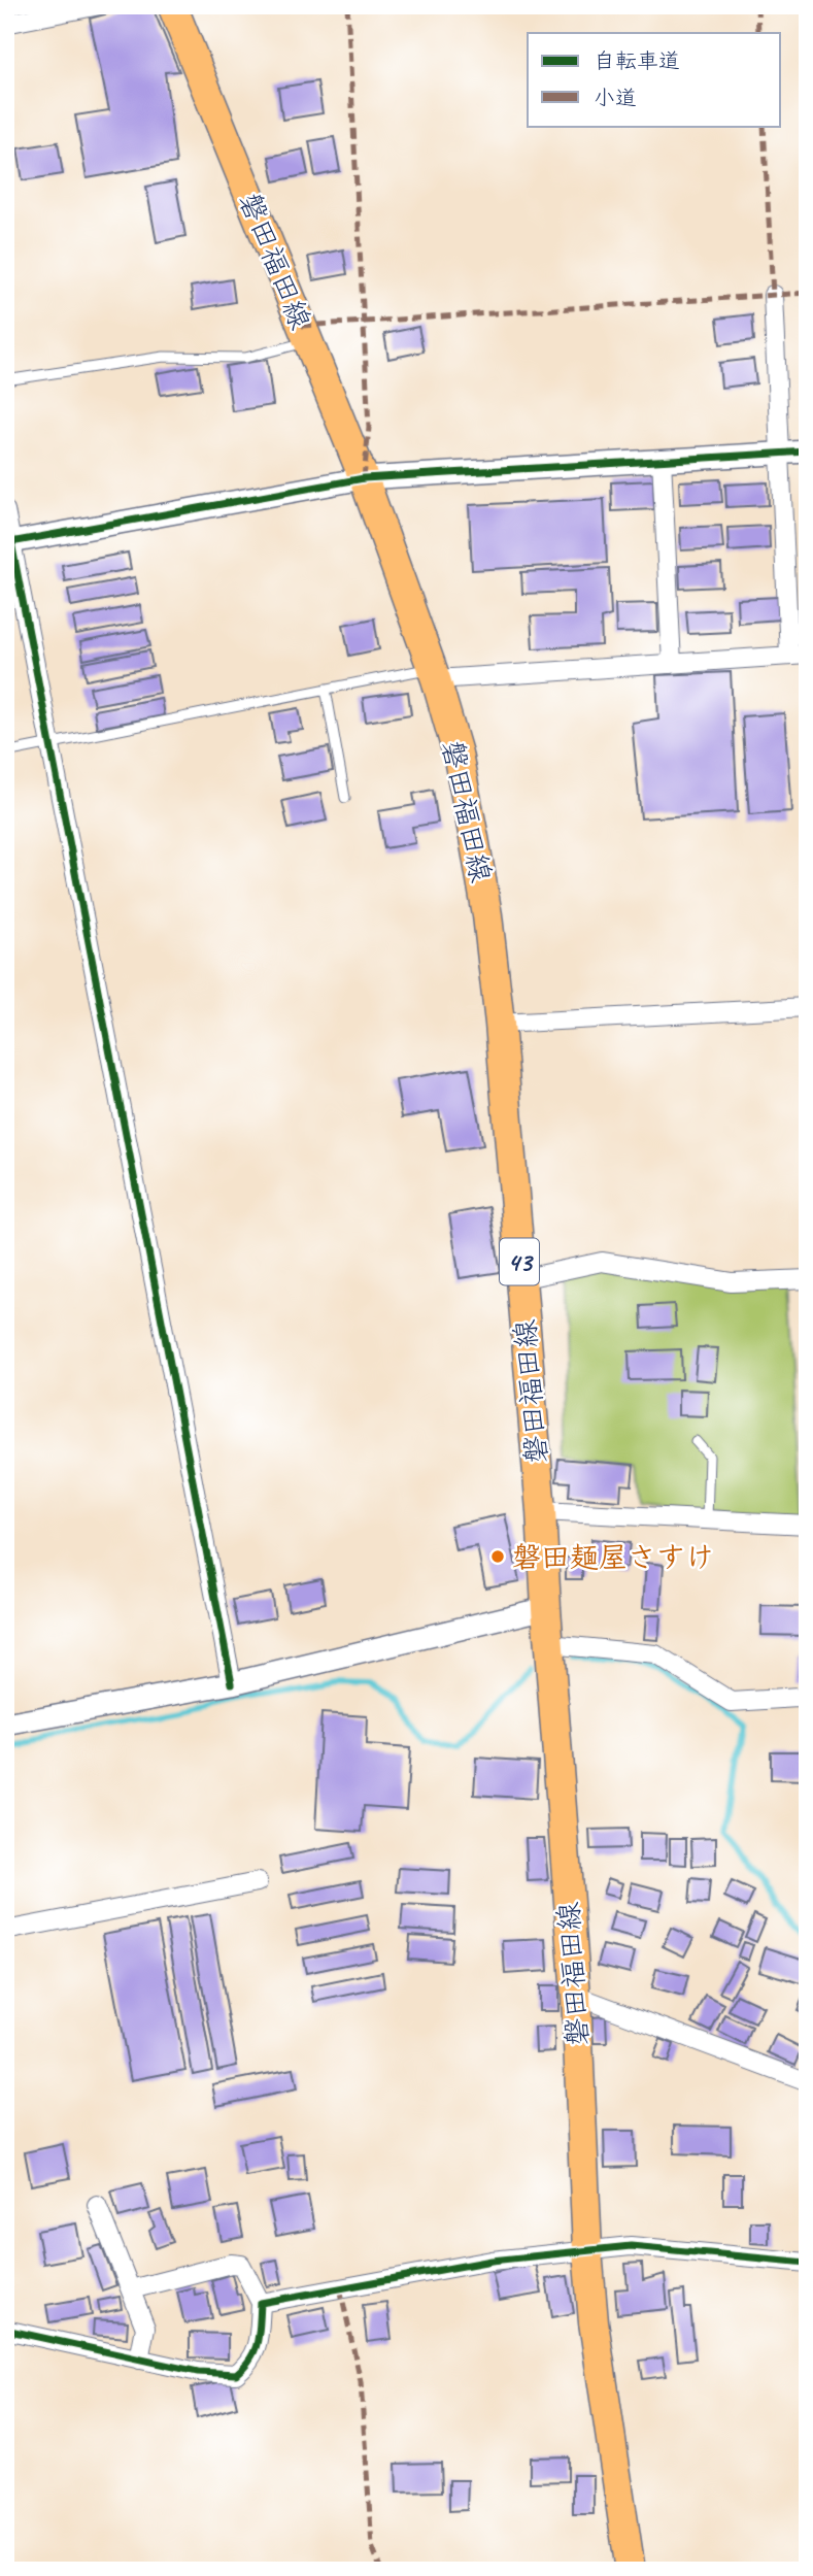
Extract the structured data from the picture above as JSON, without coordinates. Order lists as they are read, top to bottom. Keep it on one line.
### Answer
{"streets":{"main road":["磐田福田線","43"]},"places":["磐田麺屋さすけ"],"legend":["自転車道","小道"]}
